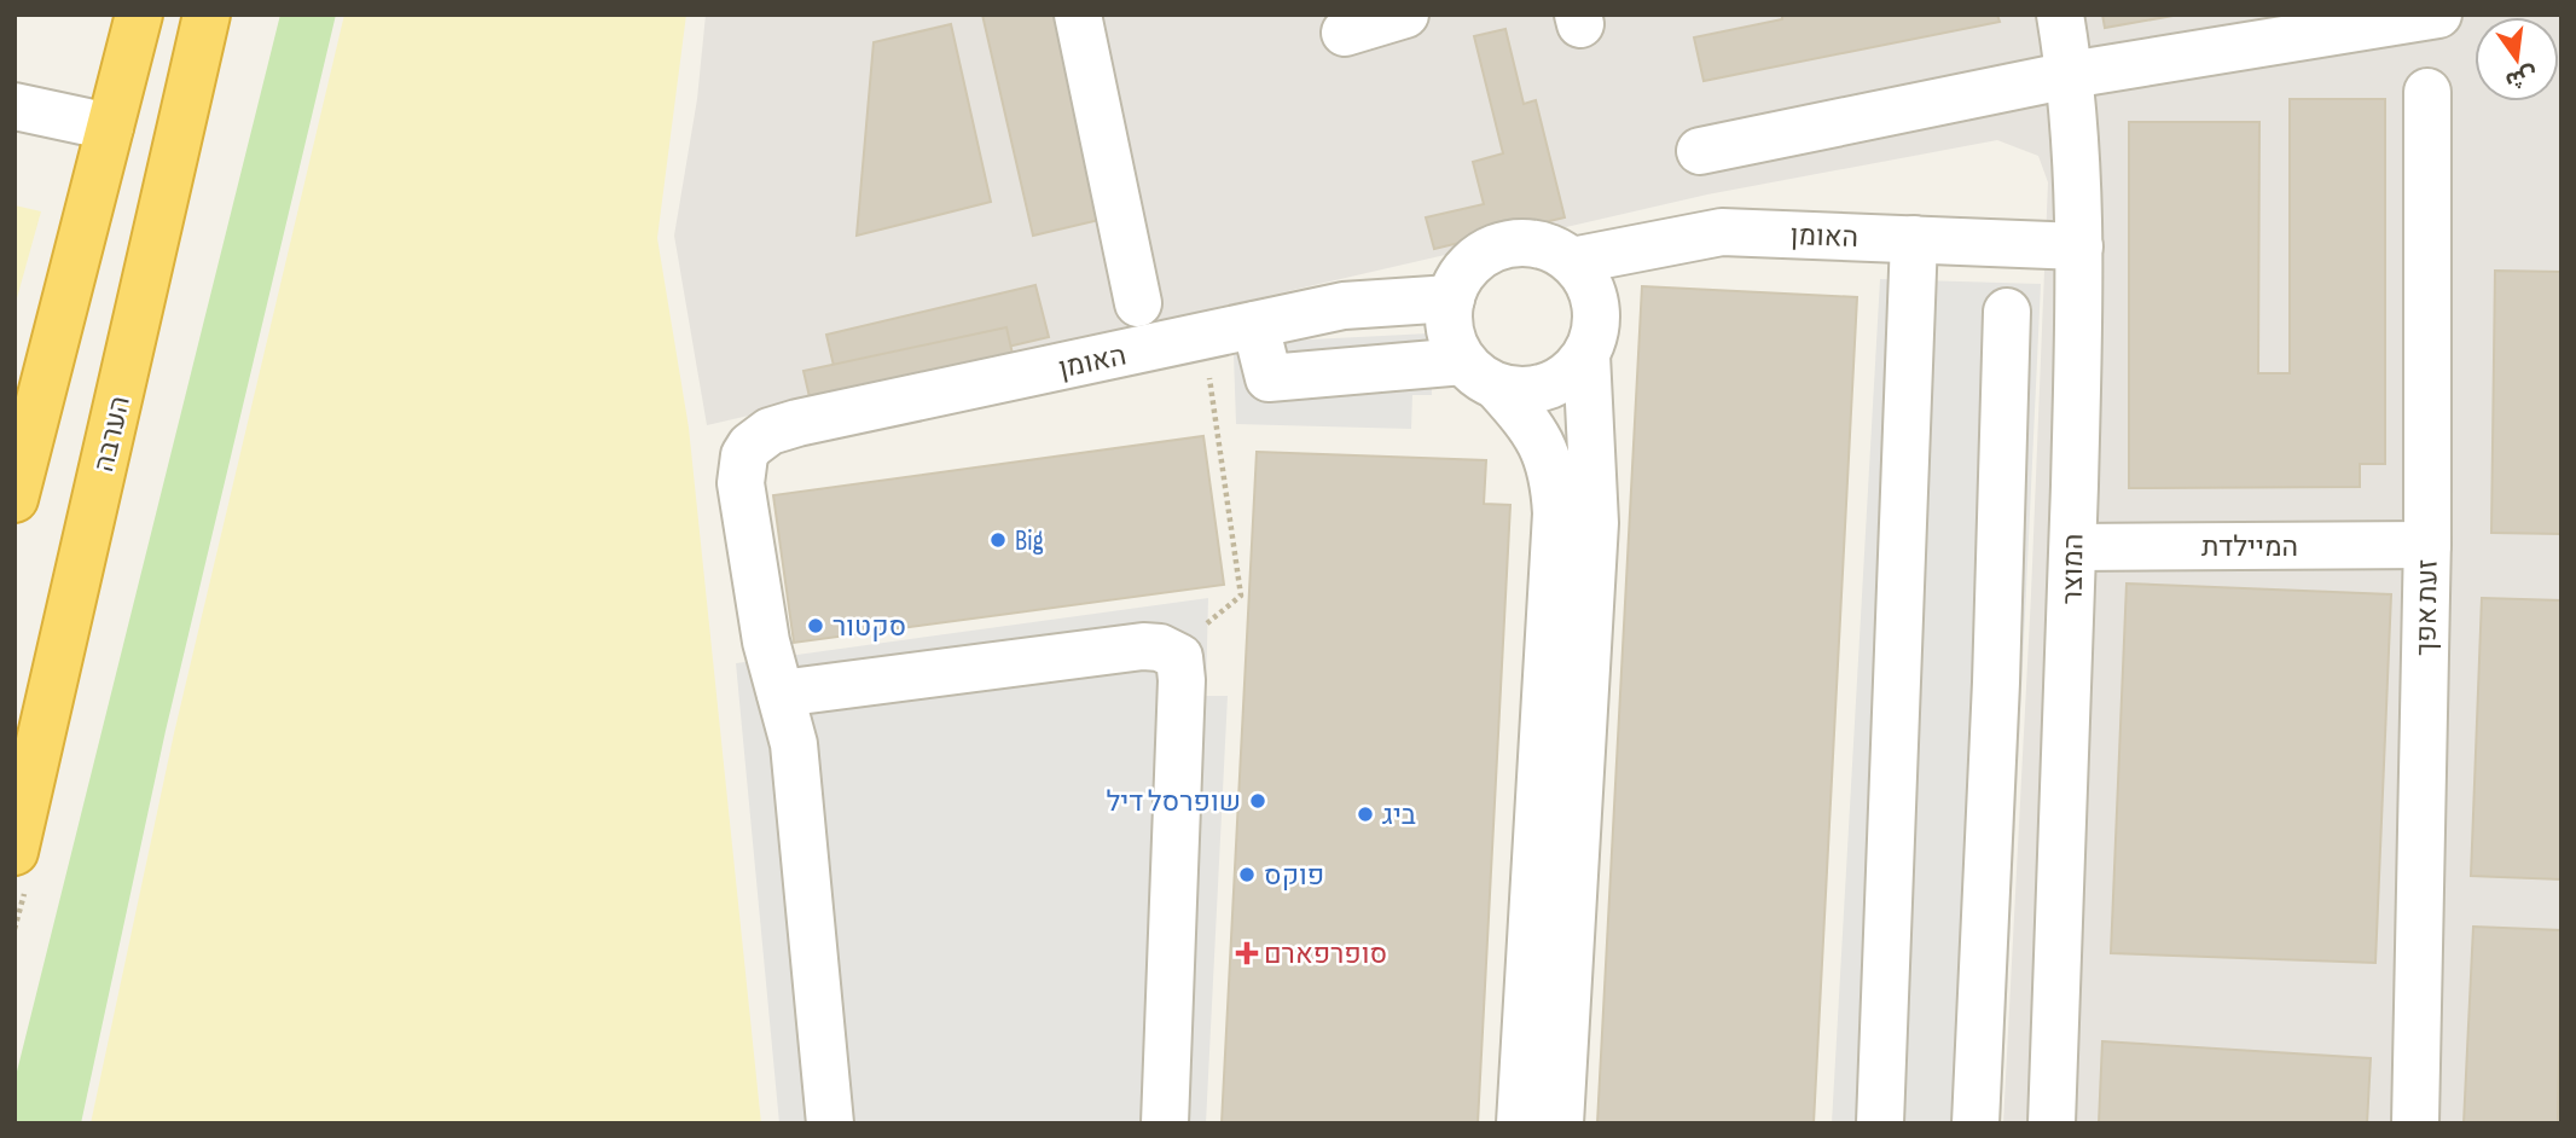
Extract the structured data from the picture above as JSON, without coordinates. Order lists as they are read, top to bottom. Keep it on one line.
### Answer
{"streets":{"highway":["הערבה"],"street":["האומן","המיילדת","המוצר","זעת אפך"]},"crossings":[["האומן","המוצר"],["המיילדת","המוצר"],["המיילדת","זעת אפך"]],"places":{"other":["Big","סקטור","שופרסל דיל","ביג","פוקס"],"health":["סופרפארם"]},"north":"bottom"}
